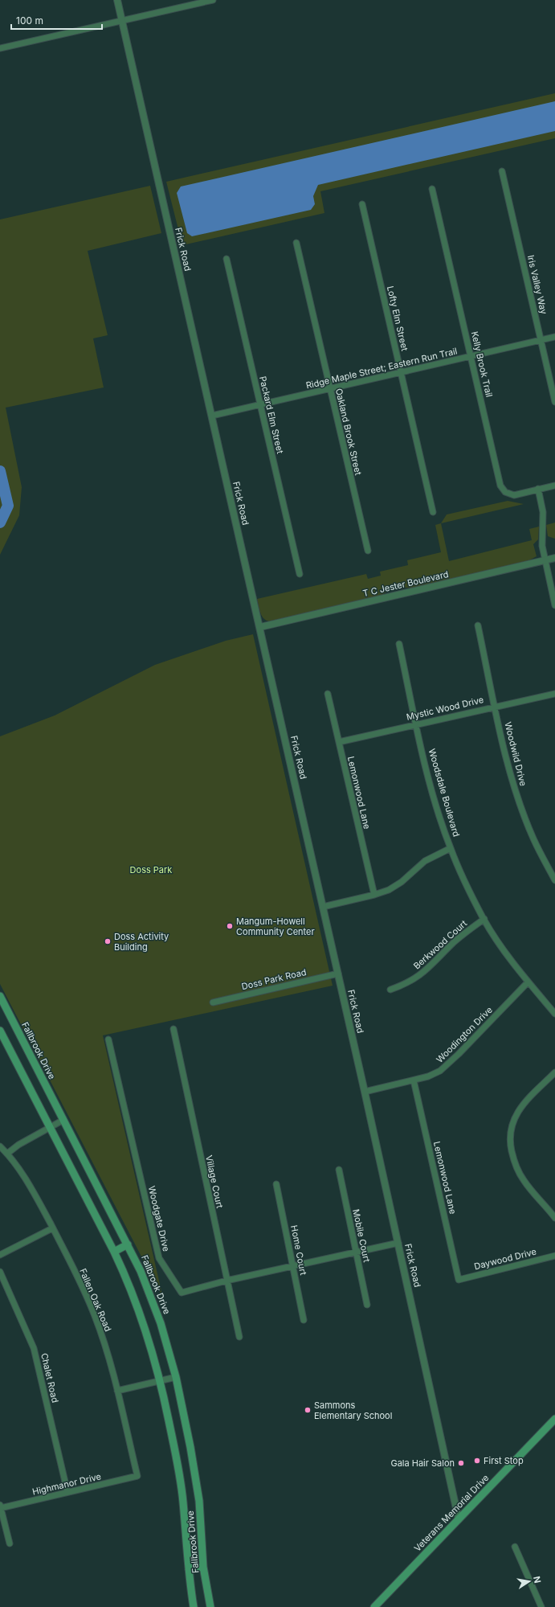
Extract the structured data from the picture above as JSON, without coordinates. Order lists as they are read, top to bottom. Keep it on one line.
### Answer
{"streets":{"main road":["Fallbrook Drive","Veterans Memorial Drive"],"street":["Frick Road","Iris Valley Way","Lofty Elm Street","Kelly Brook Trail","Ridge Maple Street; Eastern Run Trail","Packard Elm Street","Oakland Brook Street","T C Jester Boulevard","Mystic Wood Drive","Woodwild Drive","Lemonwood Lane","Woodsdale Boulevard","Berkwood Court","Doss Park Road","Woodington Drive","Village Court","Woodgate Drive","Mobile Court","Home Court","Daywood Drive","Fallen Oak Road","Chalet Road","Highmanor Drive"]},"crossings":[["Frick Road","Ridge Maple Street; Eastern Run Trail"],["Frick Road","T C Jester Boulevard"],["Frick Road","Doss Park Road"],["Frick Road","Woodington Drive"],["Frick Road","Woodgate Drive"],["Frick Road","Veterans Memorial Drive"],["Iris Valley Way","Ridge Maple Street; Eastern Run Trail"],["Lofty Elm Street","Ridge Maple Street; Eastern Run Trail"],["Kelly Brook Trail","Ridge Maple Street; Eastern Run Trail"],["Ridge Maple Street; Eastern Run Trail","Packard Elm Street"],["Ridge Maple Street; Eastern Run Trail","Oakland Brook Street"],["Mystic Wood Drive","Woodwild Drive"],["Mystic Wood Drive","Lemonwood Lane"],["Mystic Wood Drive","Woodsdale Boulevard"],["Lemonwood Lane","Woodington Drive"],["Lemonwood Lane","Daywood Drive"],["Woodsdale Boulevard","Berkwood Court"],["Woodsdale Boulevard","Woodington Drive"],["Village Court","Woodgate Drive"],["Woodgate Drive","Mobile Court"],["Woodgate Drive","Home Court"],["Fallen Oak Road","Highmanor Drive"],["Chalet Road","Highmanor Drive"]],"parks":["Doss Park"],"places":["Mangum-Howell Community Center","Doss Activity Building","Sammons Elementary School","First Stop","Gala Hair Salon"],"scale_bar":"100 m","north":"right"}
